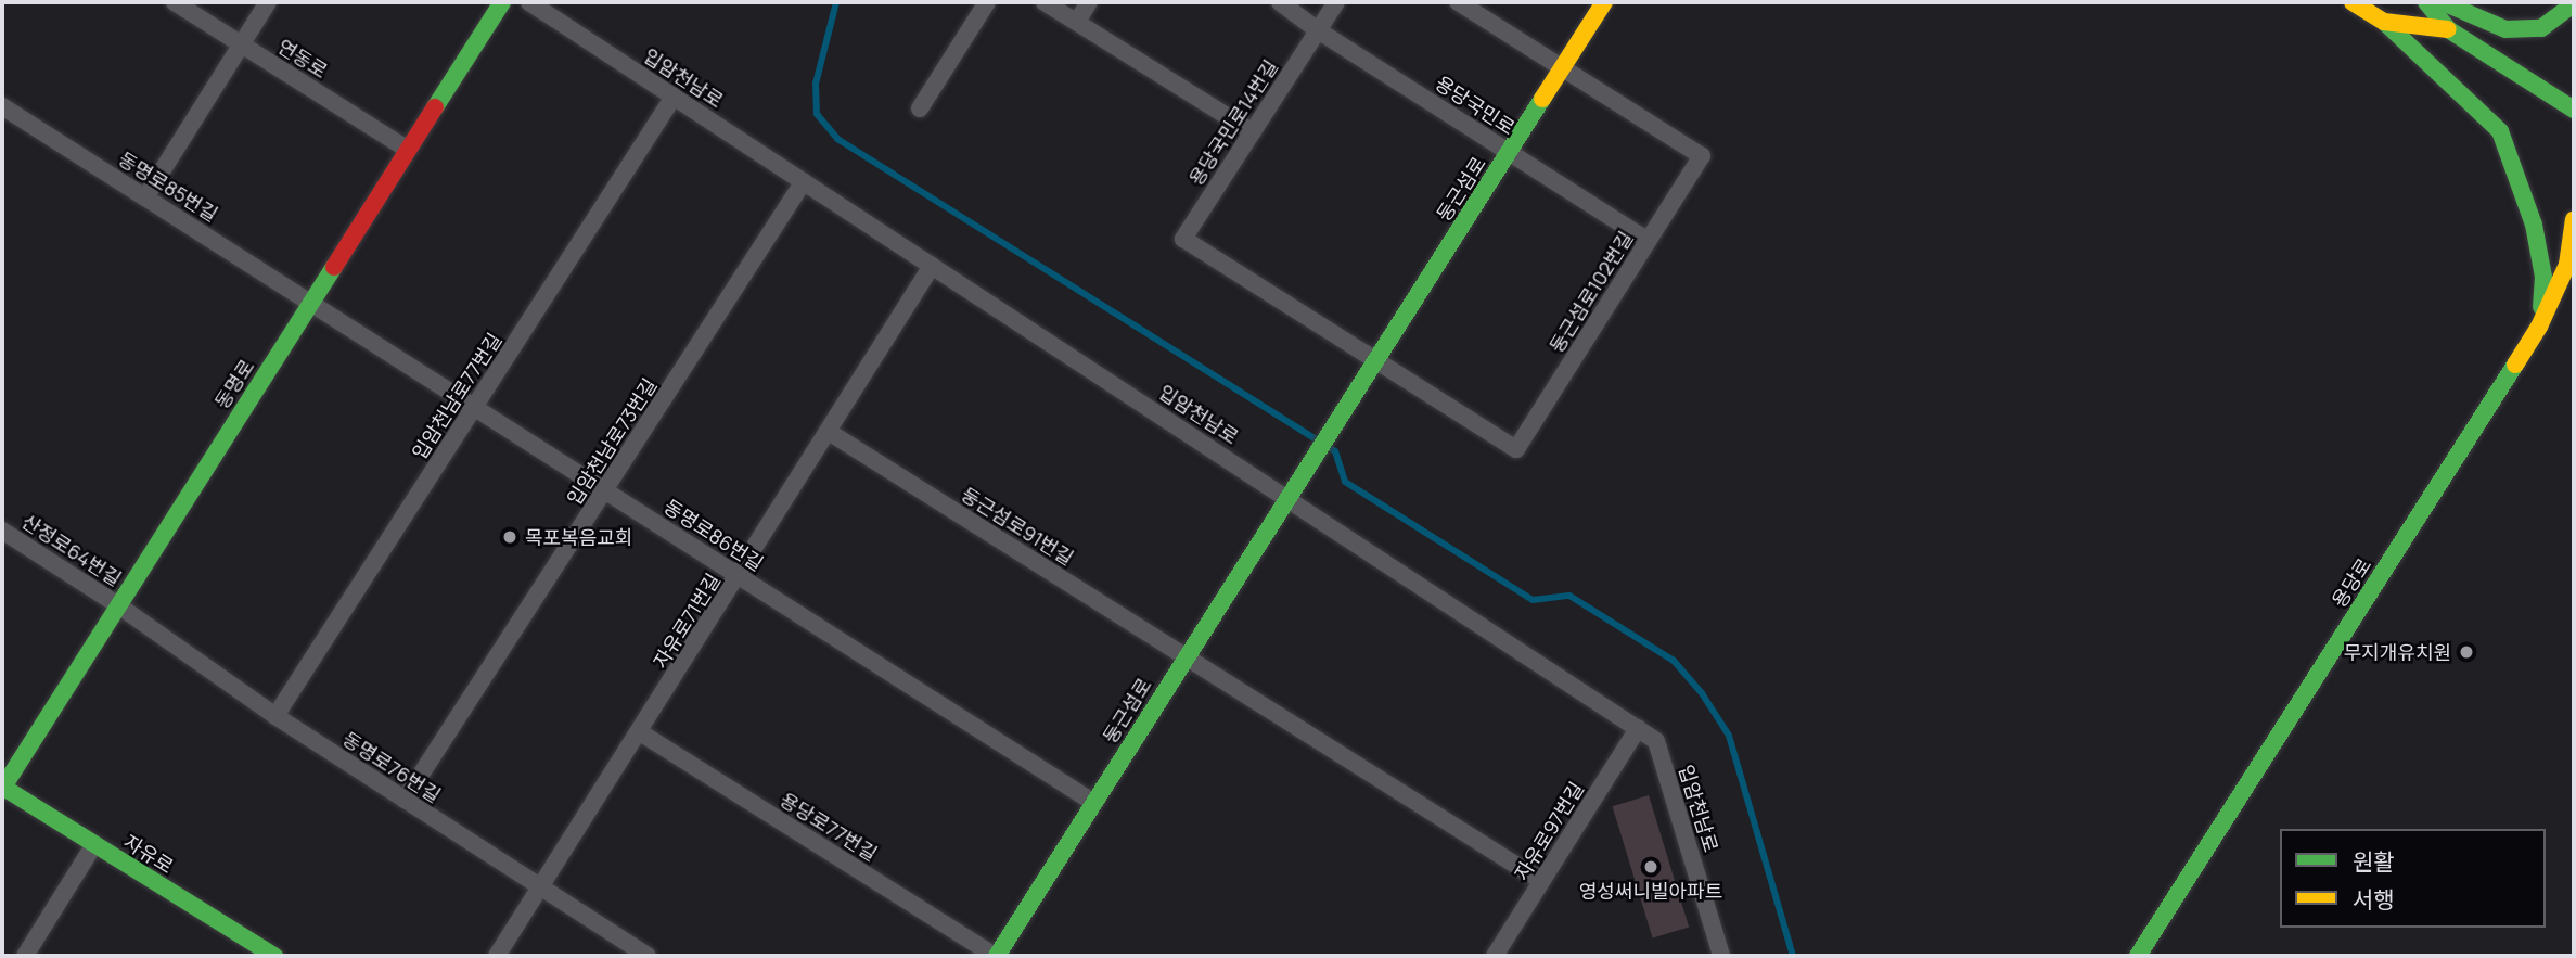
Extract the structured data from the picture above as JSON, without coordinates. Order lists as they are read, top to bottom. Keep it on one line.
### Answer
{"streets":{"street":["연동로","입암천남로","용당국민로","용당국민로14번길","동명로85번길","둥근섬로","둥근섬로102번길","동명로","입암천남로77번길","입암천남로73번길","둥근섬로91번길","동명로86번길","산정로64번길","용당로","자유로71번길","동명로76번길","용당로77번길","자유로97번길","자유로"]},"crossings":[["연동로","동명로"],["입암천남로","둥근섬로"],["입암천남로","입암천남로77번길"],["입암천남로","입암천남로73번길"],["입암천남로","자유로71번길"],["입암천남로","자유로97번길"],["용당국민로","용당국민로14번길"],["용당국민로","둥근섬로"],["용당국민로","둥근섬로102번길"],["용당국민로14번길","둥근섬로"],["용당국민로14번길","둥근섬로102번길"],["동명로85번길","동명로"],["동명로85번길","동명로86번길"],["둥근섬로","둥근섬로102번길"],["둥근섬로","둥근섬로91번길"],["둥근섬로","동명로86번길"],["둥근섬로","용당로77번길"],["동명로","동명로86번길"],["동명로","산정로64번길"],["동명로","동명로76번길"],["동명로","자유로"],["입암천남로77번길","동명로86번길"],["입암천남로77번길","동명로76번길"],["입암천남로73번길","동명로86번길"],["입암천남로73번길","동명로76번길"],["둥근섬로91번길","자유로71번길"],["둥근섬로91번길","자유로97번길"],["동명로86번길","자유로71번길"],["산정로64번길","동명로76번길"],["자유로71번길","동명로76번길"],["자유로71번길","용당로77번길"]],"places":["목포복음교회","무지개유치원","영성써니빌아파트"],"legend":["원활","서행"]}
